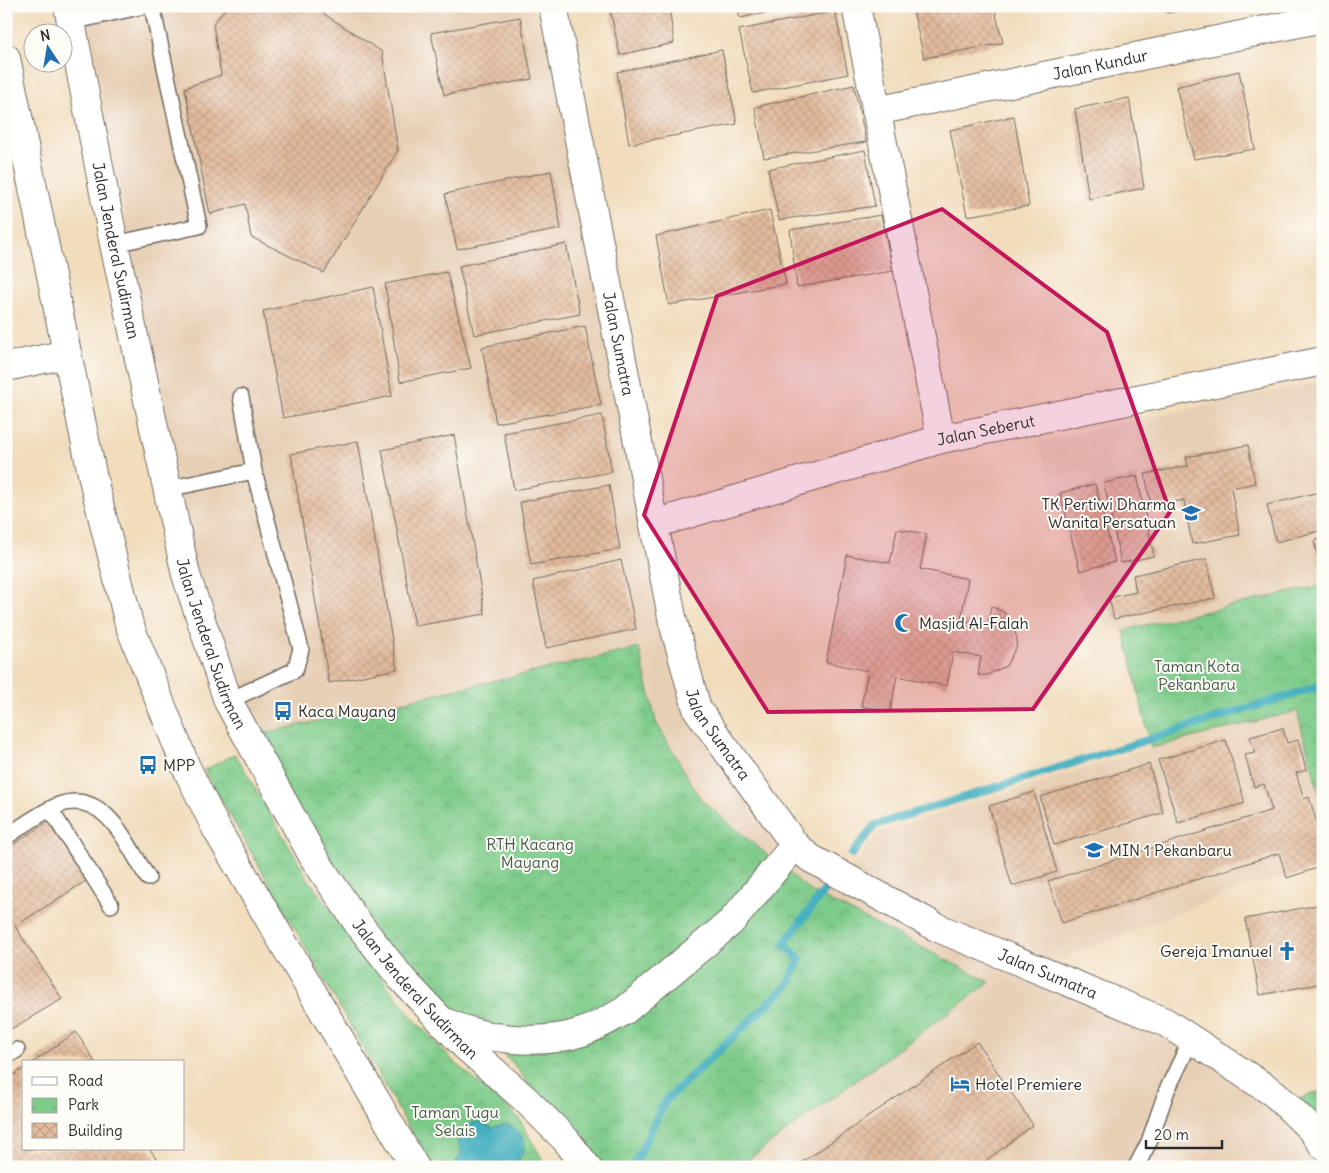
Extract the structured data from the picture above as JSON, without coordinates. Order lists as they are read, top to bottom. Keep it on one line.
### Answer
{"streets":{"street":["Jalan Kundur","Jalan Jenderal Sudirman","Jalan Sumatra","Jalan Seberut"]},"crossings":[["Jalan Sumatra","Jalan Seberut"]],"parks":["Taman Kota Pekanbaru","RTH Kacang Mayang","Taman Tugu Selais"],"places":{"school or university":["TK Pertiwi Dharma Wanita Persatuan","MIN 1 Pekanbaru"],"mosque":["Masjid Al-Falah"],"bus stop":["Kaca Mayang","MPP"],"church":["Gereja Imanuel"],"hotel":["Hotel Premiere"]},"legend":["Road","Park","Building"],"scale_bar":"20 m","north":"top"}
